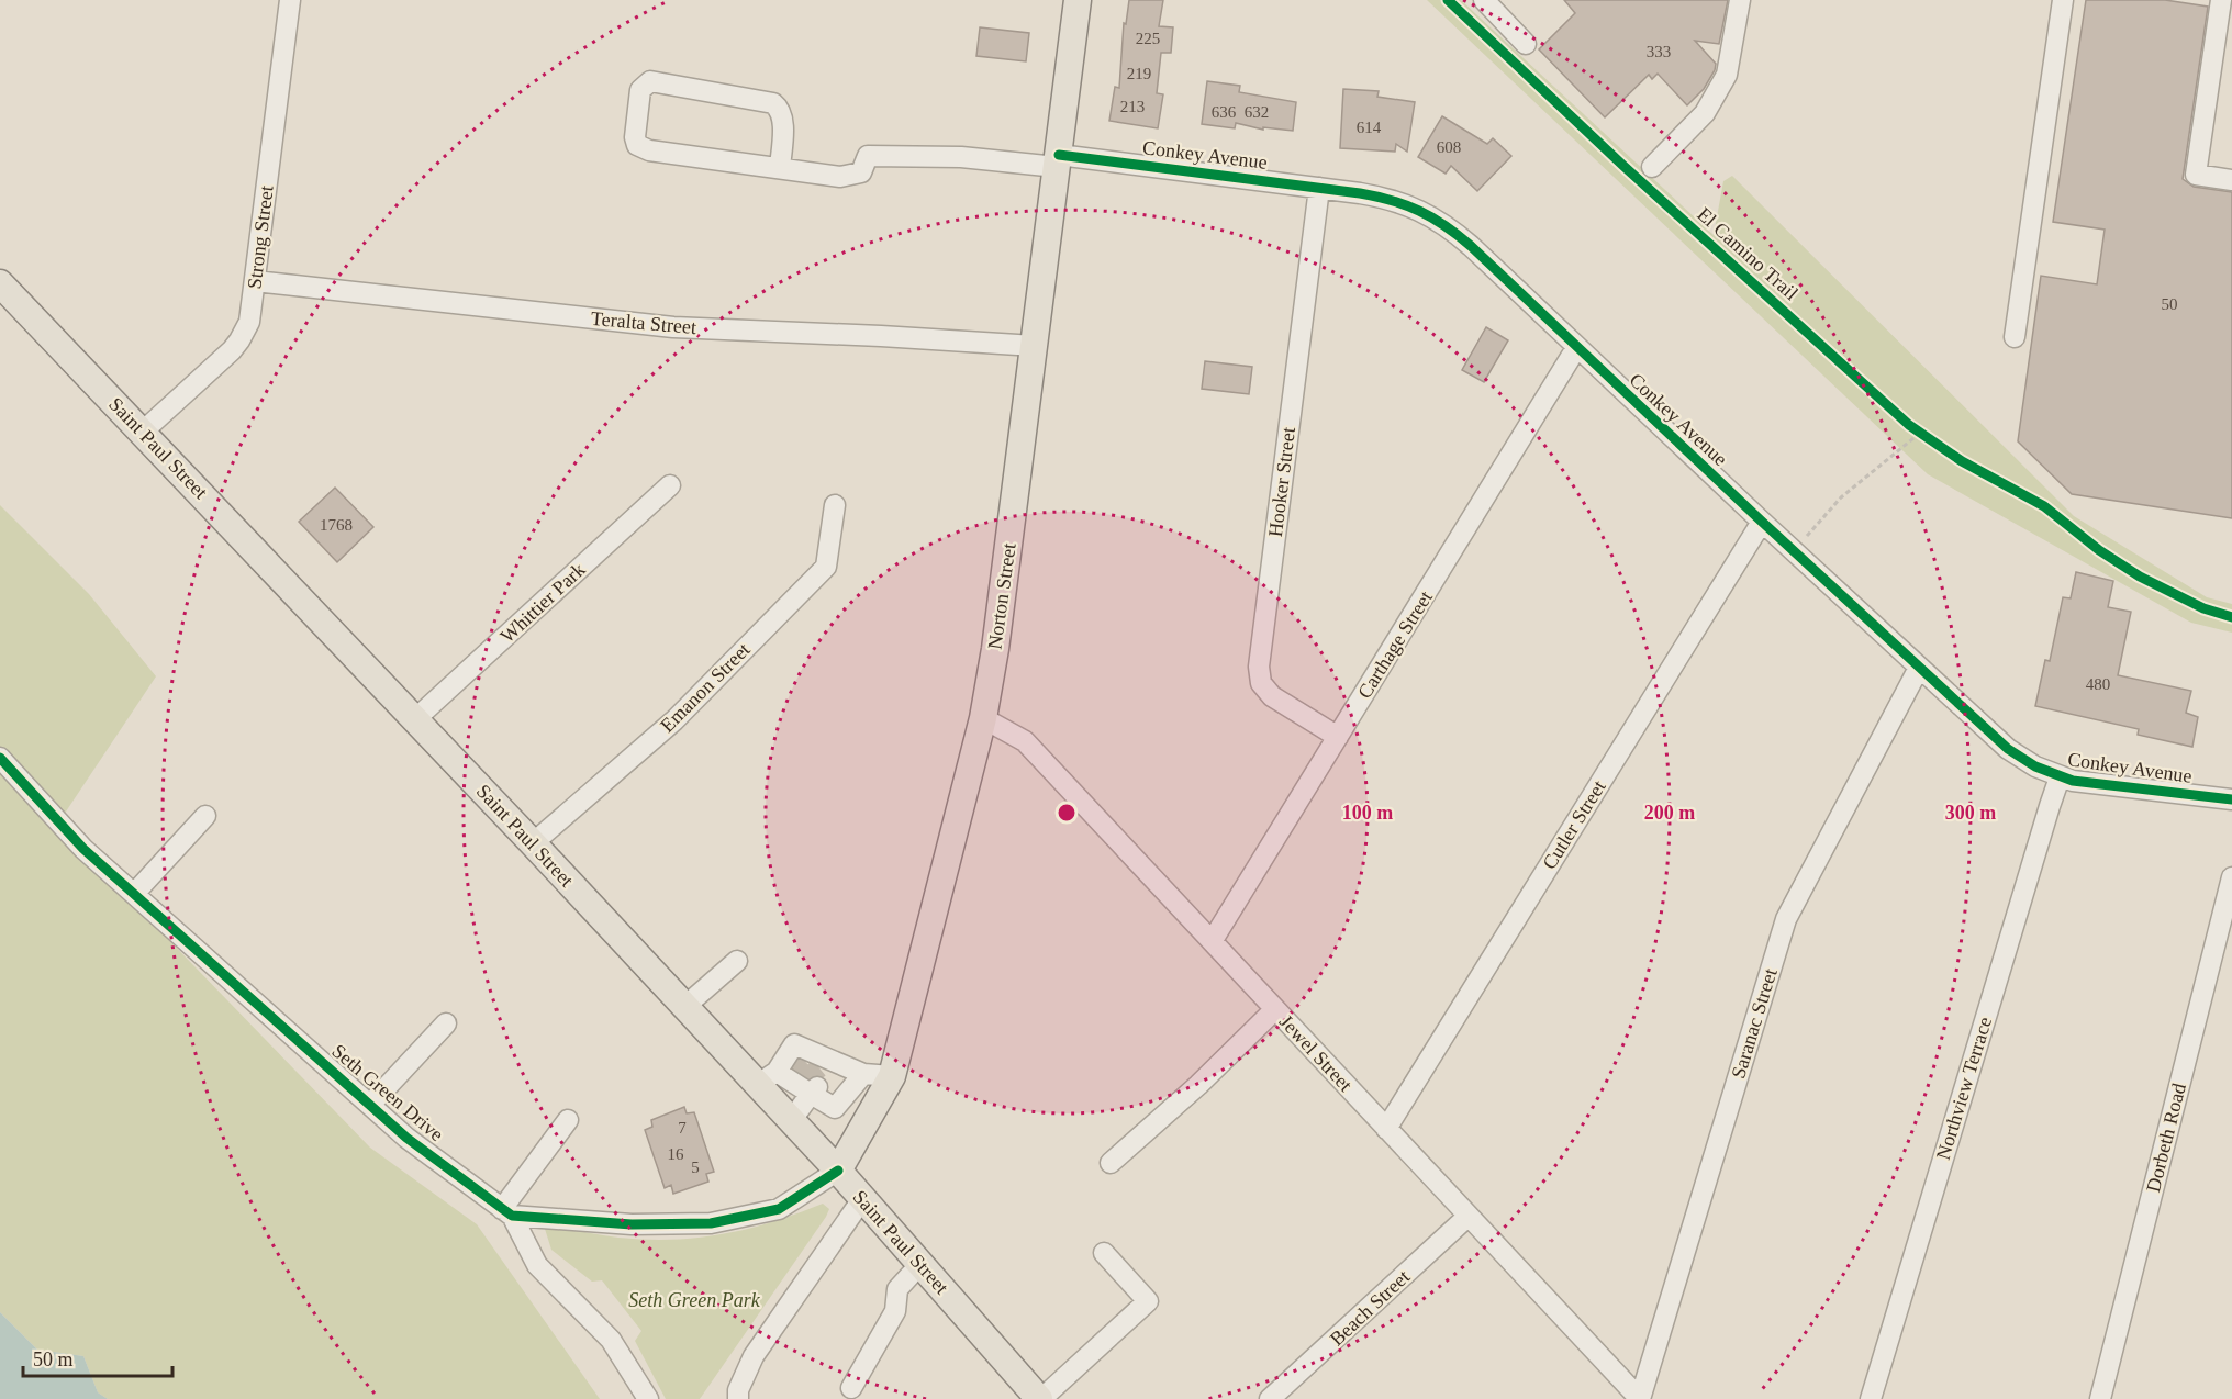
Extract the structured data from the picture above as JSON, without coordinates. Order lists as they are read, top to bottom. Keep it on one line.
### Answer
{"streets":{"main road":["Saint Paul Street","Norton Street"],"street":["Conkey Avenue","Strong Street","Teralta Street","Hooker Street","Whittier Park","Carthage Street","Emanon Street","Cutler Street","Saranac Street","Jewel Street","Northview Terrace","Seth Green Drive","Dorbeth Road","Beach Street"],"cycle path":["El Camino Trail"]},"crossings":[["Conkey Avenue","Hooker Street"],["Conkey Avenue","Norton Street"],["Conkey Avenue","Carthage Street"],["Conkey Avenue","Cutler Street"],["Conkey Avenue","Saranac Street"],["Conkey Avenue","Northview Terrace"],["Strong Street","Teralta Street"],["Strong Street","Saint Paul Street"],["Teralta Street","Norton Street"],["Saint Paul Street","Norton Street"],["Saint Paul Street","Whittier Park"],["Saint Paul Street","Emanon Street"],["Hooker Street","Carthage Street"],["Norton Street","Jewel Street"],["Carthage Street","Jewel Street"],["Cutler Street","Jewel Street"],["Saranac Street","Jewel Street"],["Jewel Street","Beach Street"]],"parks":["Seth Green Park"],"house_numbers":["225","333","219","213","636","632","614","608","50","1768","480","7","16","5"],"scale_bar":"50 m","rings":["100 m","200 m","300 m"]}
